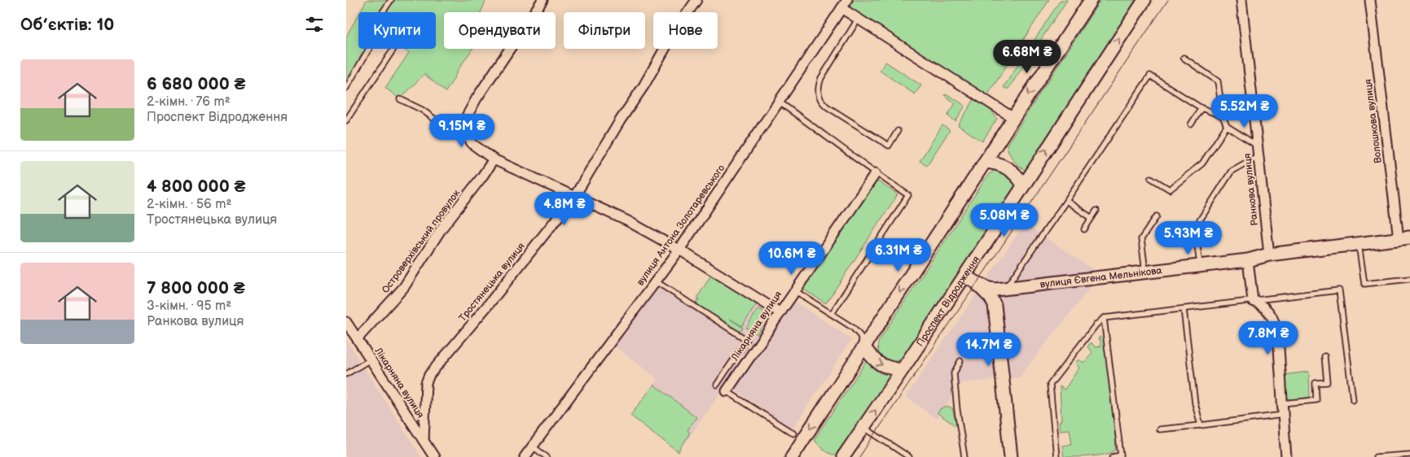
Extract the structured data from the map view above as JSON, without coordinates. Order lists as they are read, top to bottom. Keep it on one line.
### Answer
{"streets":{"main road":["вулиця Євгена Мельнікова","Проспект Відродження"],"street":["Волошкова вулиця","Ранкова вулиця","вулиця Антона Золотаревського","Островерхівський провулок","Тростянецька вулиця","Лікарняна вулиця"]},"crossings":[["Волошкова вулиця","вулиця Євгена Мельнікова"],["Ранкова вулиця","вулиця Євгена Мельнікова"],["Островерхівський провулок","Лікарняна вулиця"],["вулиця Євгена Мельнікова","Проспект Відродження"],["Тростянецька вулиця","Лікарняна вулиця"]],"page":{"heading":"Об’єктів: 10","chip":["Купити","Орендувати","Фільтри","Нове"],"price":["6.68M ₴","5.52M ₴","9.15M ₴","4.8M ₴","5.08M ₴","5.93M ₴","6.31M ₴","10.6M ₴","7.8M ₴","14.7M ₴"],"list":[{"name":"6 680 000 ₴","note":"2-кімн. · 76 m² · Проспект Відродження"},{"name":"4 800 000 ₴","note":"2-кімн. · 56 m² · Тростянецька вулиця"},{"name":"7 800 000 ₴","note":"3-кімн. · 95 m² · Ранкова вулиця"}]}}
